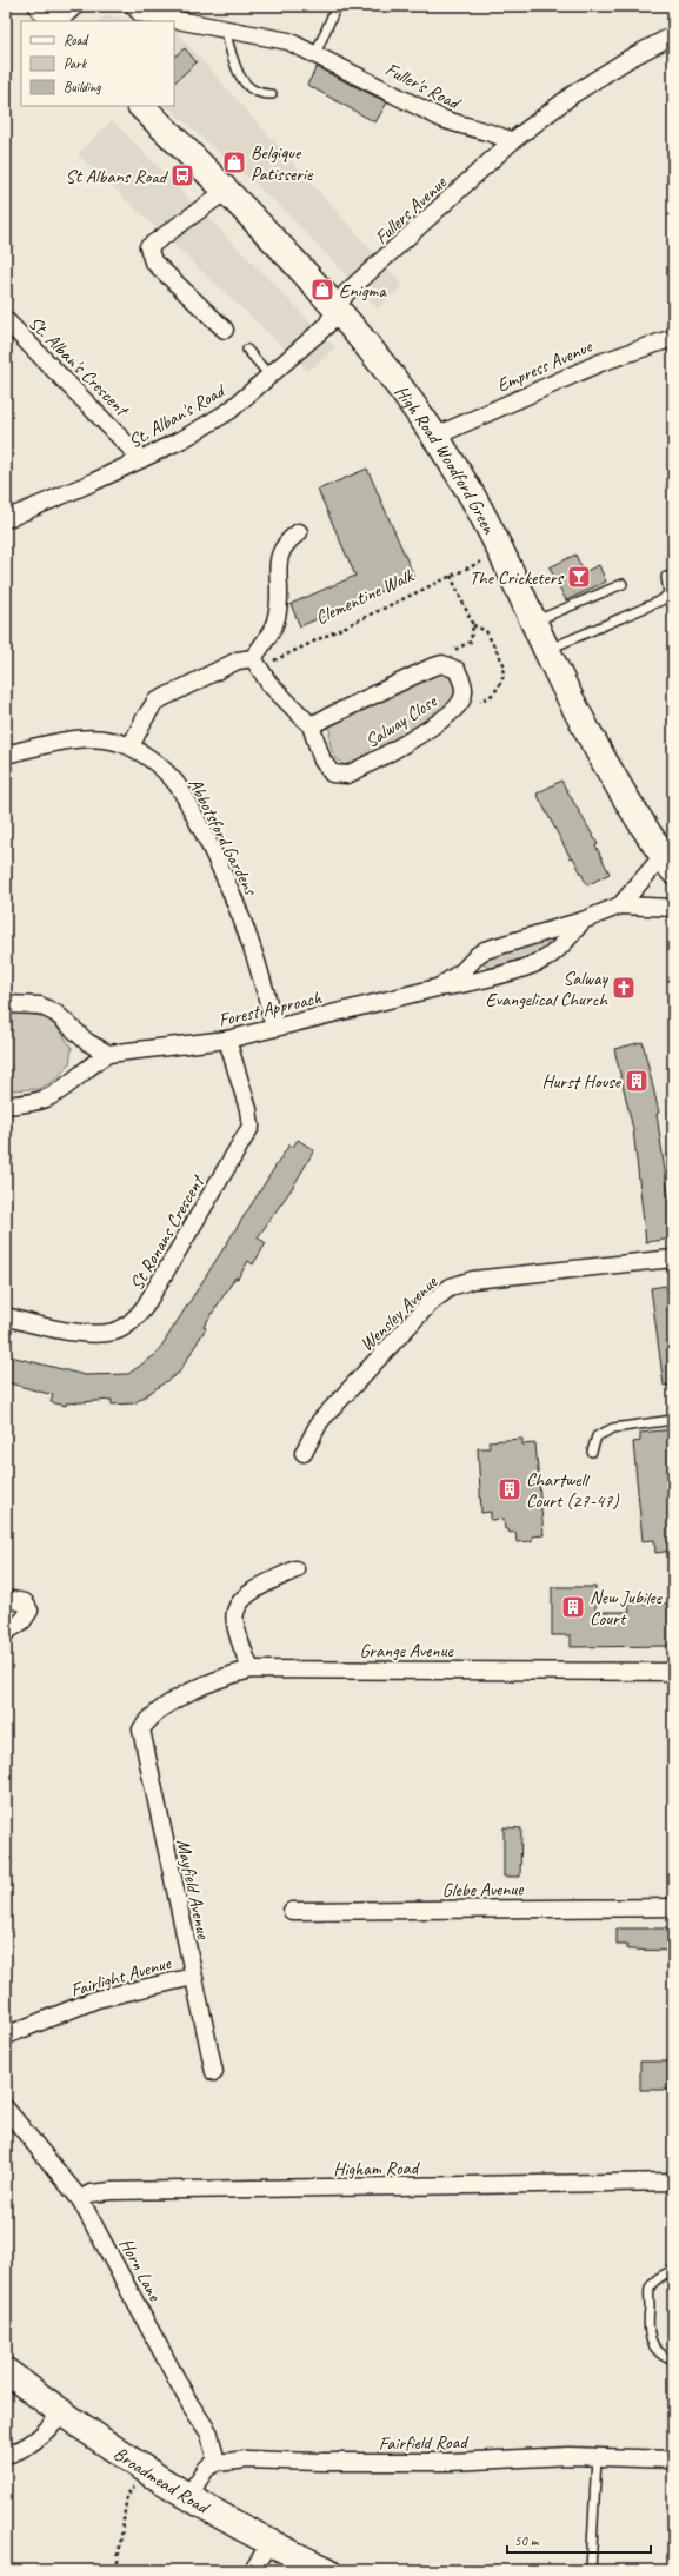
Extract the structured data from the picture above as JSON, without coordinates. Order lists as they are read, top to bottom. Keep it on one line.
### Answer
{"streets":{"main road":["High Road Woodford Green","Broadmead Road"],"street":["Fuller's Road","Fullers Avenue","St. Alban's Crescent","Empress Avenue","St. Alban's Road","Salway Close","Abbotsford Gardens","Forest Approach","St Ronans Crescent","Wensley Avenue","Grange Avenue","Mayfield Avenue","Glebe Avenue","Fairlight Avenue","Higham Road","Horn Lane","Fairfield Road"],"path":["Clementine Walk"]},"crossings":[["Fuller's Road","Fullers Avenue"],["Fullers Avenue","St. Alban's Road"],["Fullers Avenue","High Road Woodford Green"],["St. Alban's Crescent","St. Alban's Road"],["Empress Avenue","High Road Woodford Green"],["St. Alban's Road","High Road Woodford Green"],["High Road Woodford Green","Forest Approach"],["Clementine Walk","Salway Close"],["Abbotsford Gardens","Forest Approach"],["Forest Approach","St Ronans Crescent"],["Grange Avenue","Mayfield Avenue"],["Mayfield Avenue","Fairlight Avenue"],["Higham Road","Horn Lane"],["Horn Lane","Fairfield Road"]],"places":{"shop":["Belgique Patisserie","Enigma"],"bus stop":["St Albans Road"],"bar":["The Cricketers"],"church":["Salway Evangelical Church"],"building":["Hurst House","Chartwell Court (27-47)","New Jubilee Court"]},"legend":["Road","Park","Building"],"scale_bar":"50 m"}
